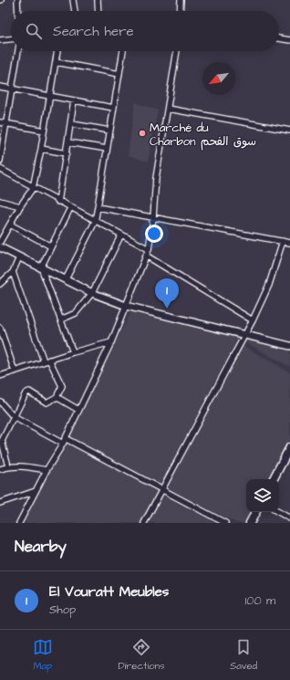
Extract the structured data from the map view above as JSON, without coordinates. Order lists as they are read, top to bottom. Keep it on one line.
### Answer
{"places":["Marché du Charbon سوق الفحم"],"north":"bottom left","page":{"search":"Search here","pins":"1","heading":"Nearby","list":[{"mark":"1","name":"El Vouratt Meubles","note":"Shop","value":"100 m"}],"nav":["Map","Directions","Saved"]}}
